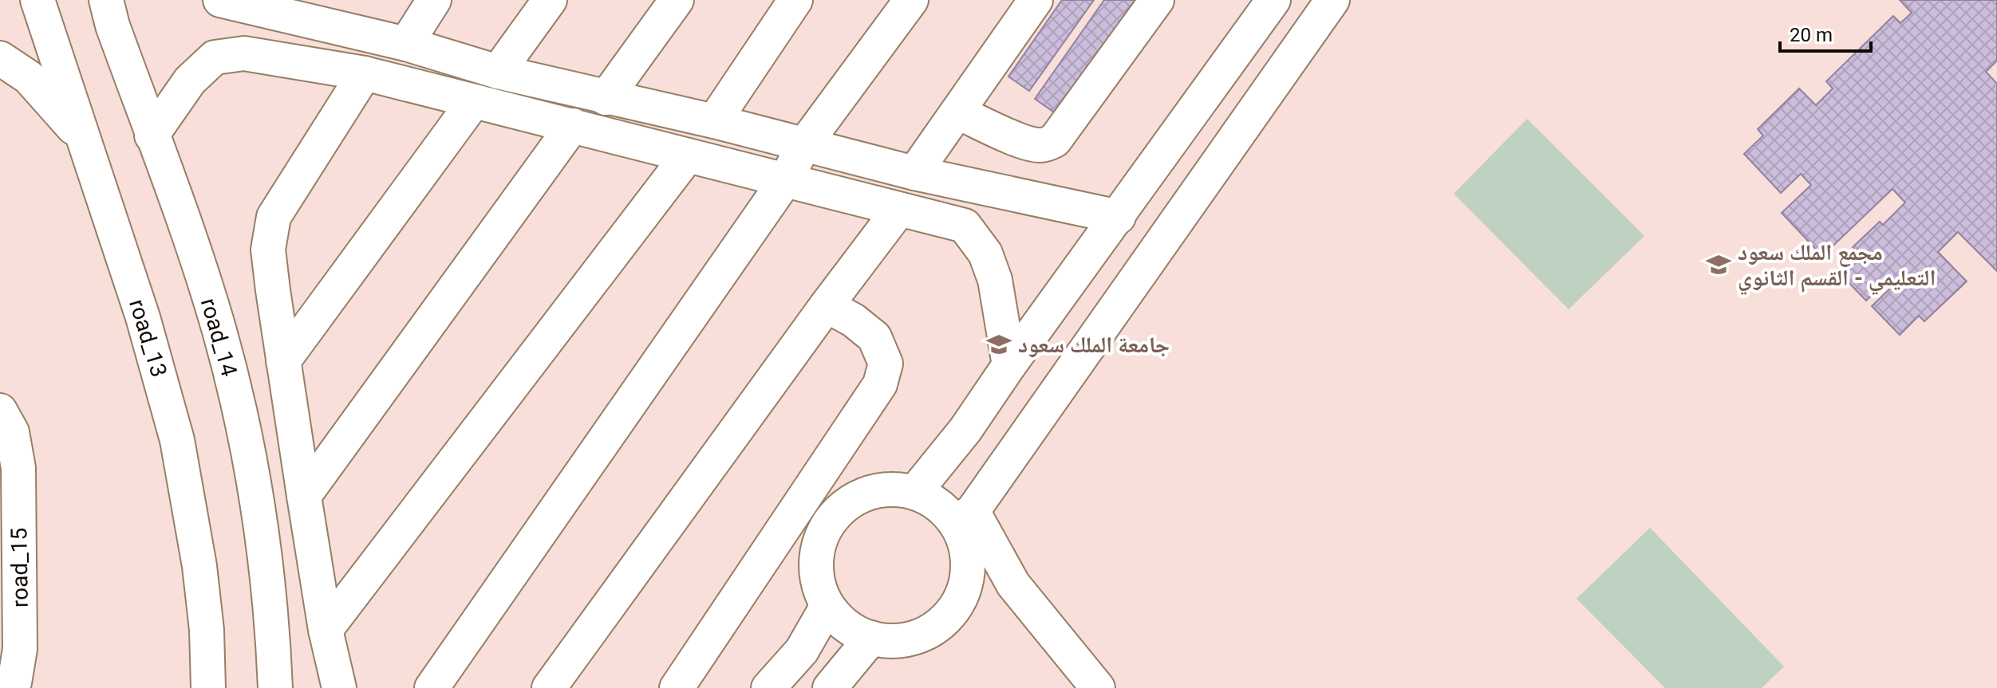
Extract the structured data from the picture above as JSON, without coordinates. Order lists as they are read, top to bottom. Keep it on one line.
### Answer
{"streets":{"street":["road_14","road_13","road_15"]},"places":{"school or university":["مجمع الملك سعود التعليمي - القسم الثانوي","جامعة الملك سعود"]},"scale_bar":"20 m"}
